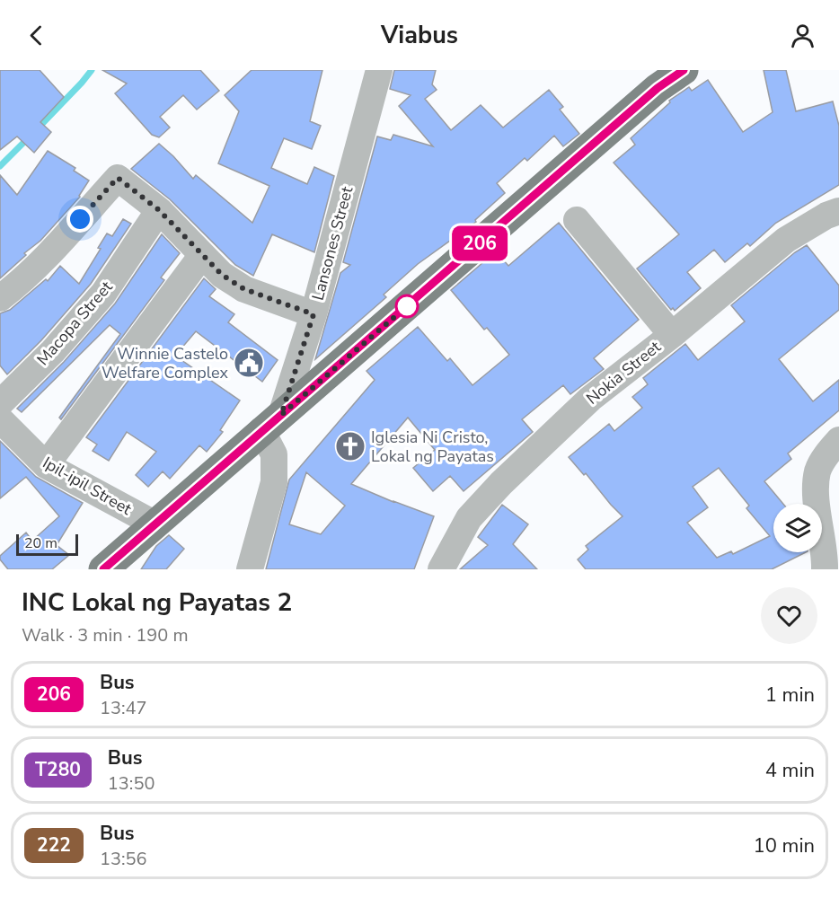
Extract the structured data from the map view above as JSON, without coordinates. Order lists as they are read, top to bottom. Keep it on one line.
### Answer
{"streets":{"street":["Lansones Street","Macopa Street","Nokia Street","Ipil-ipil Street"]},"places":{"public building":["Winnie Castelo Welfare Complex"],"church":["Iglesia Ni Cristo, Lokal ng Payatas"]},"lines":["bus line 206"],"scale_bar":"20 m","page":{"header":"Viabus","on_map":"206","scale":"20 m","heading":["INC Lokal ng Payatas 2","Walk · 3 min · 190 m"],"list":[{"mark":"206","name":"Bus","note":"13:47","value":"1 min"},{"mark":"T280","name":"Bus","note":"13:50","value":"4 min"},{"mark":"222","name":"Bus","note":"13:56","value":"10 min"}]}}
